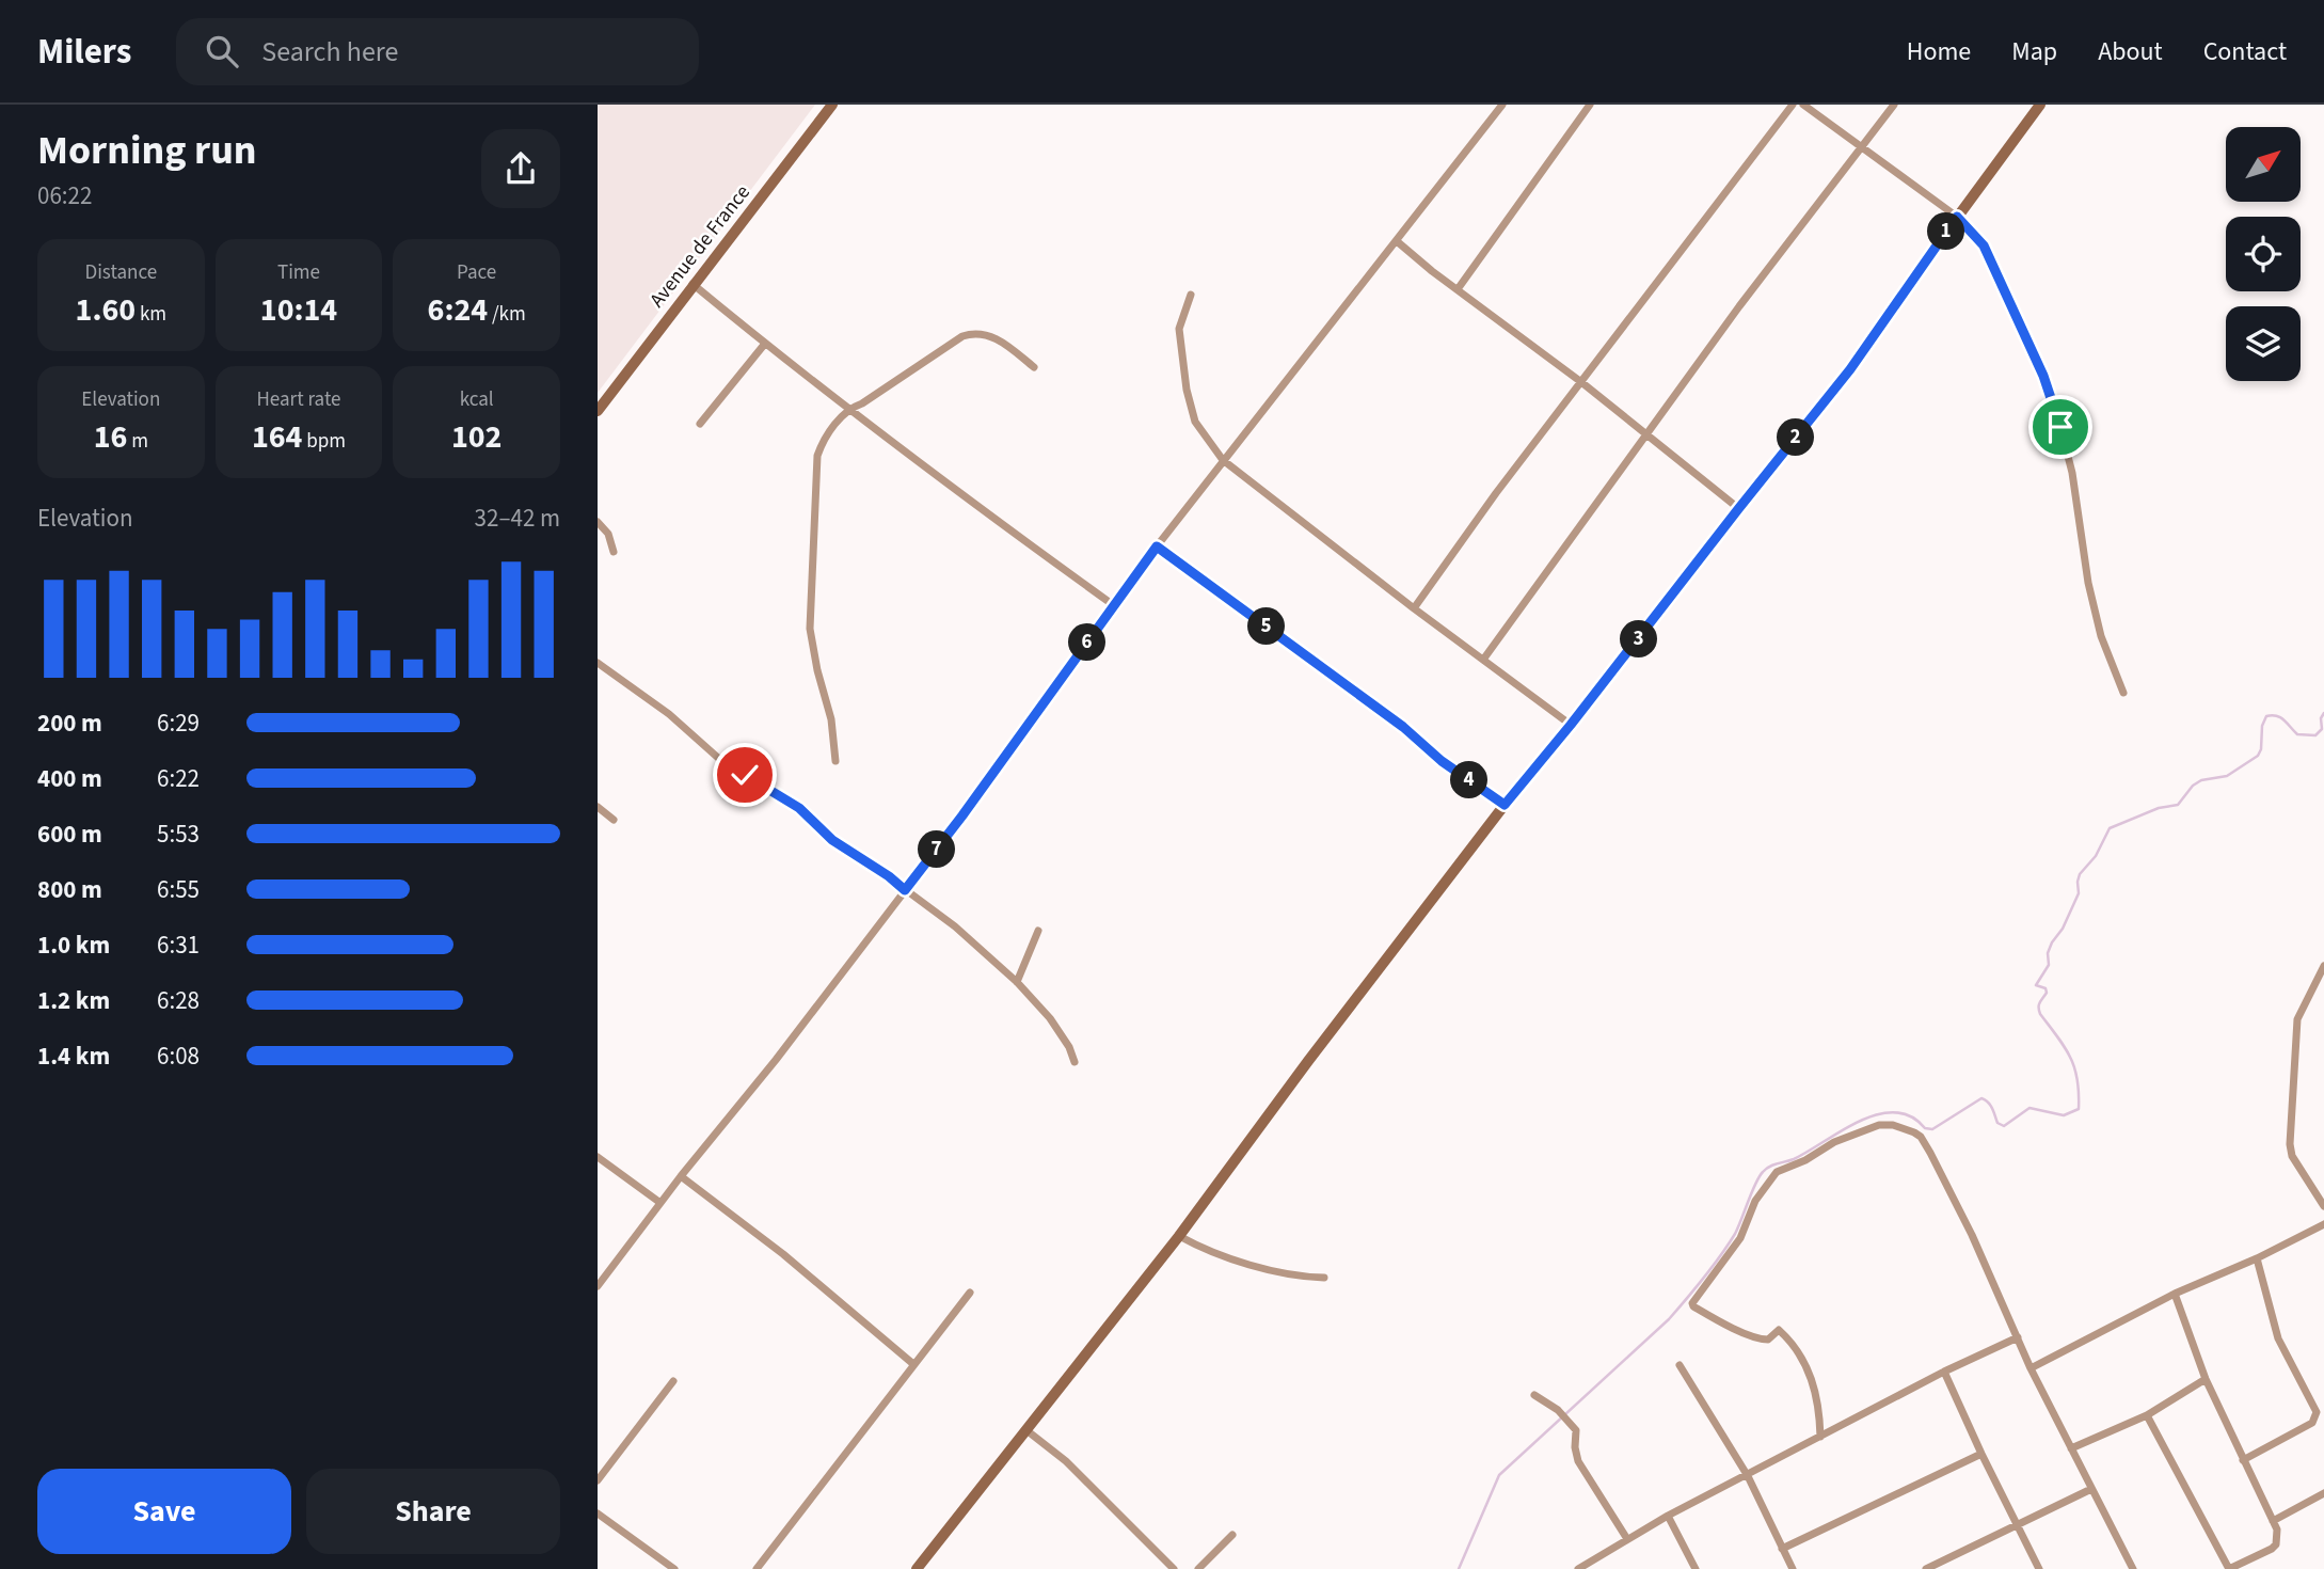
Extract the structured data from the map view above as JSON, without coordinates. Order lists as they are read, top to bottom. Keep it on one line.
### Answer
{"streets":{"street":["Avenue de France"]},"north":"top right","page":{"header":"Milers","search":"Search here","nav":["Home","Map","About","Contact"],"heading":["Morning run","06:22"],"pins":["1","2","5","3","6","4","7"],"stats":[["Distance","1.60 km"],["Time","10:14"],["Pace","6:24 /km"],["Elevation","16 m"],["Heart rate","164 bpm"],["kcal","102"]],"chart":["Elevation","32–42 m"],"list":[{"name":"200 m","note":"6:29"},{"name":"400 m","note":"6:22"},{"name":"600 m","note":"5:53"},{"name":"800 m","note":"6:55"},{"name":"1.0 km","note":"6:31"},{"name":"1.2 km","note":"6:28"},{"name":"1.4 km","note":"6:08"}],"buttons":["Save","Share"]}}
